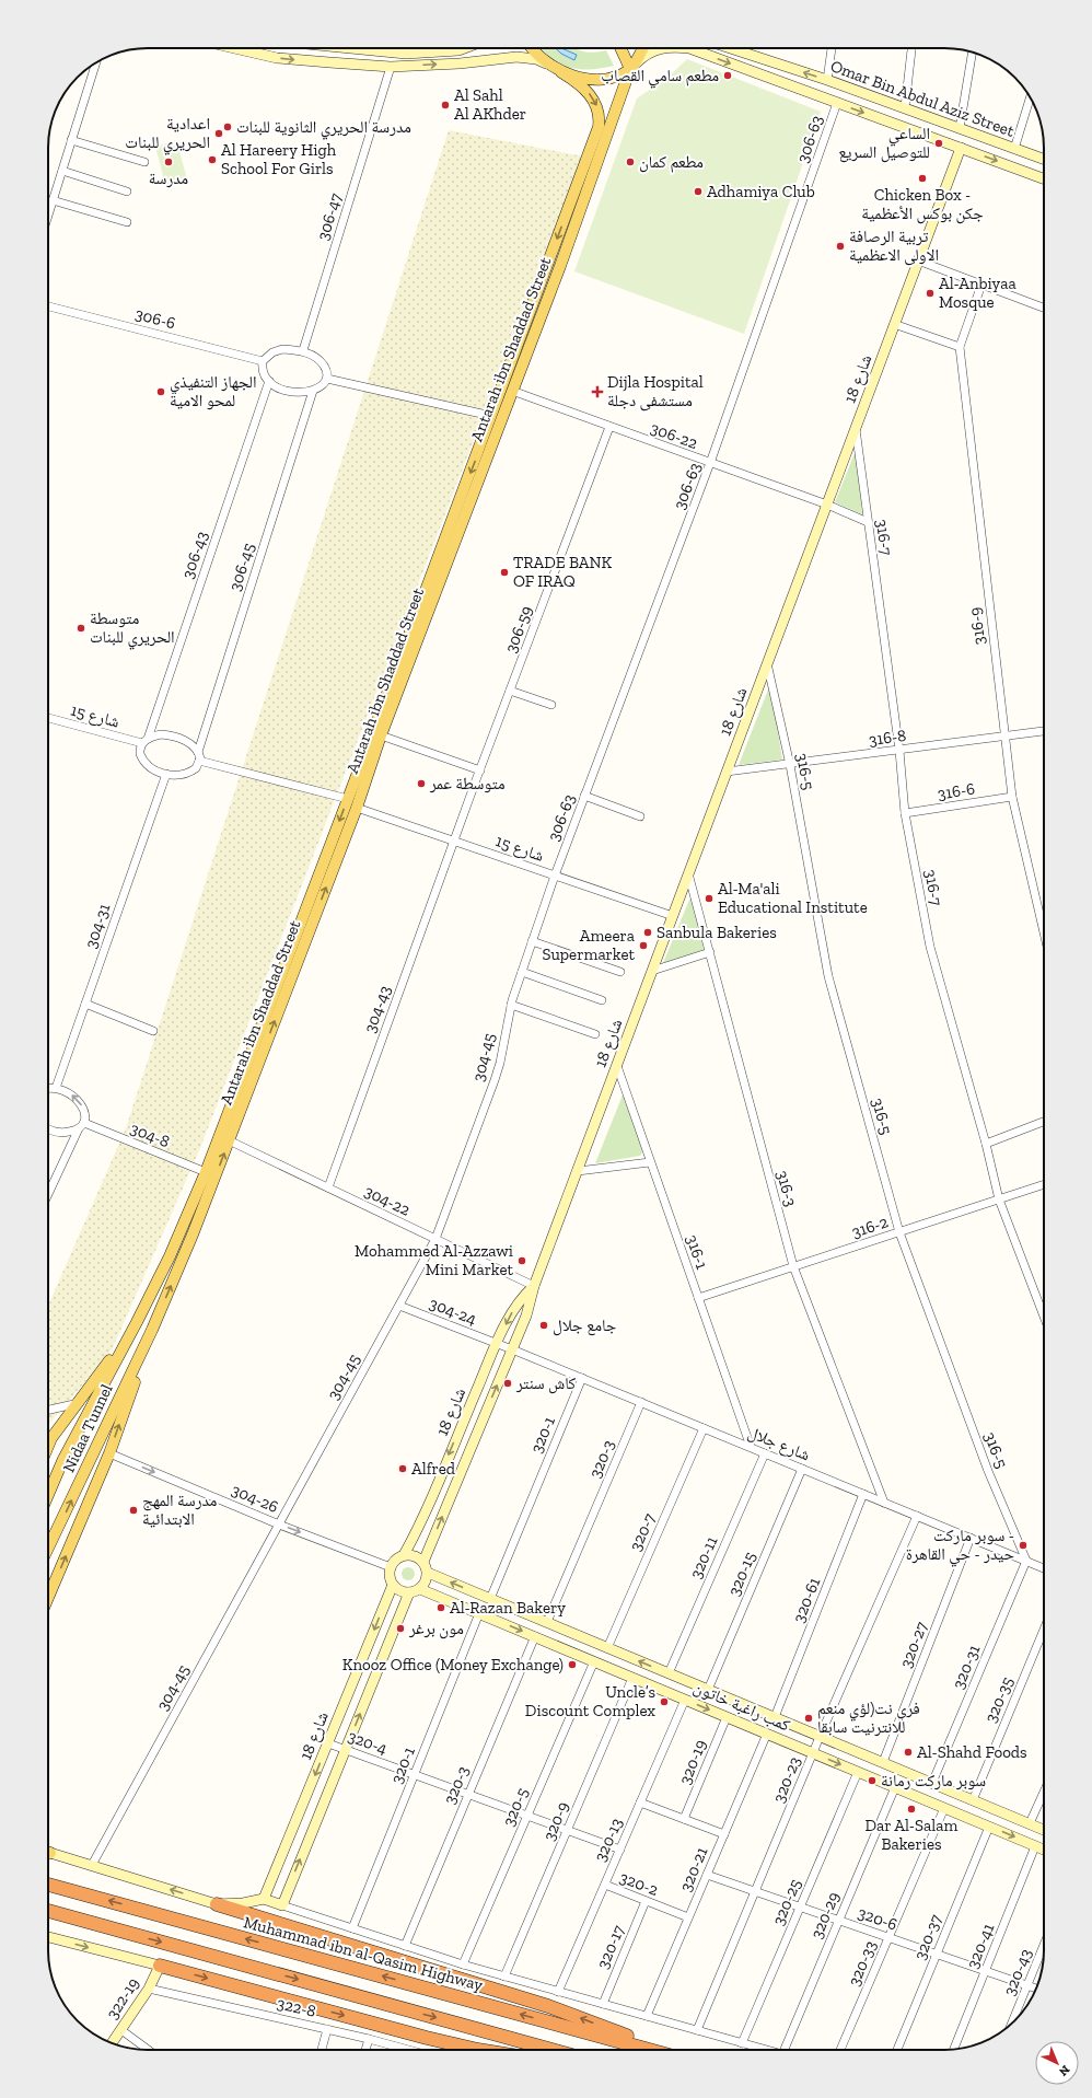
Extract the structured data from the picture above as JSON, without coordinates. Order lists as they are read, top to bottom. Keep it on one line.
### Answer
{"streets":{"highway":["Muhammad ibn al-Qasim Highway"],"main road":["Antarah ibn Shaddad Street","Nidaa Tunnel"],"street":["Omar Bin Abdul Aziz Street","306-63","306-47","306-6","شارع 18","306-22","316-7","306-43","306-45","316-9","306-59","شارع 15","316-8","316-5","316-6","304-31","304-43","304-45","304-8","316-3","304-22","316-2","316-1","304-24","320-1","شارع جلال","320-3","304-26","320-7","320-11","320-15","320-61","320-27","320-31","320-35","كمب راغبة خاتون","320-4","320-19","320-23","320-5","320-9","320-13","320-21","320-2","320-25","320-29","320-6","320-37","320-41","320-17","320-33","320-43","322-19","322-8"]},"crossings":[["Omar Bin Abdul Aziz Street","306-63"],["Omar Bin Abdul Aziz Street","Antarah ibn Shaddad Street"],["Omar Bin Abdul Aziz Street","شارع 18"],["306-63","306-22"],["306-63","شارع 15"],["306-63","304-45"],["306-47","306-6"],["306-47","306-43"],["306-47","306-45"],["306-6","306-43"],["306-6","306-45"],["Antarah ibn Shaddad Street","306-22"],["Antarah ibn Shaddad Street","شارع 15"],["Antarah ibn Shaddad Street","304-8"],["Antarah ibn Shaddad Street","304-22"],["Antarah ibn Shaddad Street","Nidaa Tunnel"],["شارع 18","306-22"],["شارع 18","316-7"],["شارع 18","شارع 15"],["شارع 18","316-8"],["شارع 18","316-5"],["شارع 18","316-3"],["شارع 18","304-22"],["شارع 18","316-1"],["شارع 18","304-24"],["شارع 18","شارع جلال"],["شارع 18","304-26"],["شارع 18","كمب راغبة خاتون"],["شارع 18","320-4"],["306-22","316-7"],["306-22","306-59"],["316-7","316-8"],["316-7","316-6"],["316-7","316-2"],["306-43","306-45"],["306-43","شارع 15"],["306-43","304-31"],["306-45","شارع 15"],["306-45","304-31"],["316-9","316-8"],["316-9","316-6"],["306-59","شارع 15"],["306-59","304-43"],["شارع 15","304-31"],["شارع 15","304-43"],["شارع 15","304-45"],["316-8","316-5"],["316-5","316-2"],["316-5","شارع جلال"],["316-5","320-31"],["304-43","304-22"],["304-45","304-22"],["304-45","304-24"],["304-45","304-26"],["316-3","316-2"],["316-3","شارع جلال"],["316-2","316-1"],["316-1","شارع جلال"],["304-24","شارع جلال"],["320-1","شارع جلال"],["320-1","كمب راغبة خاتون"],["320-1","320-4"],["شارع جلال","320-3"],["شارع جلال","320-7"],["شارع جلال","320-11"],["شارع جلال","320-15"],["شارع جلال","320-61"],["شارع جلال","320-27"],["شارع جلال","320-31"],["شارع جلال","320-23"],["320-3","كمب راغبة خاتون"],["320-3","320-4"],["304-26","كمب راغبة خاتون"],["320-7","كمب راغبة خاتون"],["320-11","كمب راغبة خاتون"],["320-15","كمب راغبة خاتون"],["320-61","كمب راغبة خاتون"],["320-27","كمب راغبة خاتون"],["320-31","كمب راغبة خاتون"],["320-35","كمب راغبة خاتون"],["كمب راغبة خاتون","320-19"],["كمب راغبة خاتون","320-23"],["كمب راغبة خاتون","320-5"],["كمب راغبة خاتون","320-9"],["كمب راغبة خاتون","320-13"],["كمب راغبة خاتون","320-21"],["كمب راغبة خاتون","320-25"],["كمب راغبة خاتون","320-29"],["كمب راغبة خاتون","320-37"],["كمب راغبة خاتون","320-41"],["كمب راغبة خاتون","320-33"],["320-4","320-5"],["320-4","320-9"],["320-4","320-13"],["320-23","320-6"],["320-13","320-2"],["320-21","320-2"],["320-21","320-6"],["320-2","320-17"],["320-25","320-6"],["320-29","320-6"],["320-6","320-37"],["320-6","320-41"],["320-6","320-33"],["320-6","320-43"],["322-19","322-8"]],"one_way":["304-26"],"places":{"other":["مطعم سامي القصاب","Al Sahl Al AKhder","مدرسة الحريري الثانوية للبنات","اعدادية الحريري للبنات","الساعي للتوصيل السريع","Al Hareery High School For Girls","مدرسة","مطعم كمان","Chicken Box - جكن بوكس الأعظمية","Adhamiya Club","تربية الرصافة الاولى الاعظمية","Al-Anbiyaa Mosque","الجهاز التنفيذي لمحو الامية","TRADE BANK OF IRAQ","متوسطة الحريري للبنات","متوسطة عمر","Al-Ma'ali Educational Institute","Sanbula Bakeries","Ameera Supermarket","Mohammed Al-Azzawi Mini Market","جامع جلال","كاش سنتر","Alfred","مدرسة المهج الابتدائية","سوبر ماركت - حيدر - حي القاهرة","Al-Razan Bakery","مون برغر","Knooz Office (Money Exchange)","Uncle’s Discount Complex","فري نت(لؤي منعم للانترنيت سابقا","Al-Shahd Foods","سوبر ماركت رمانة","Dar Al-Salam Bakeries"],"health":["Dijla Hospital مستشفى دجلة"]},"north":"bottom right"}
